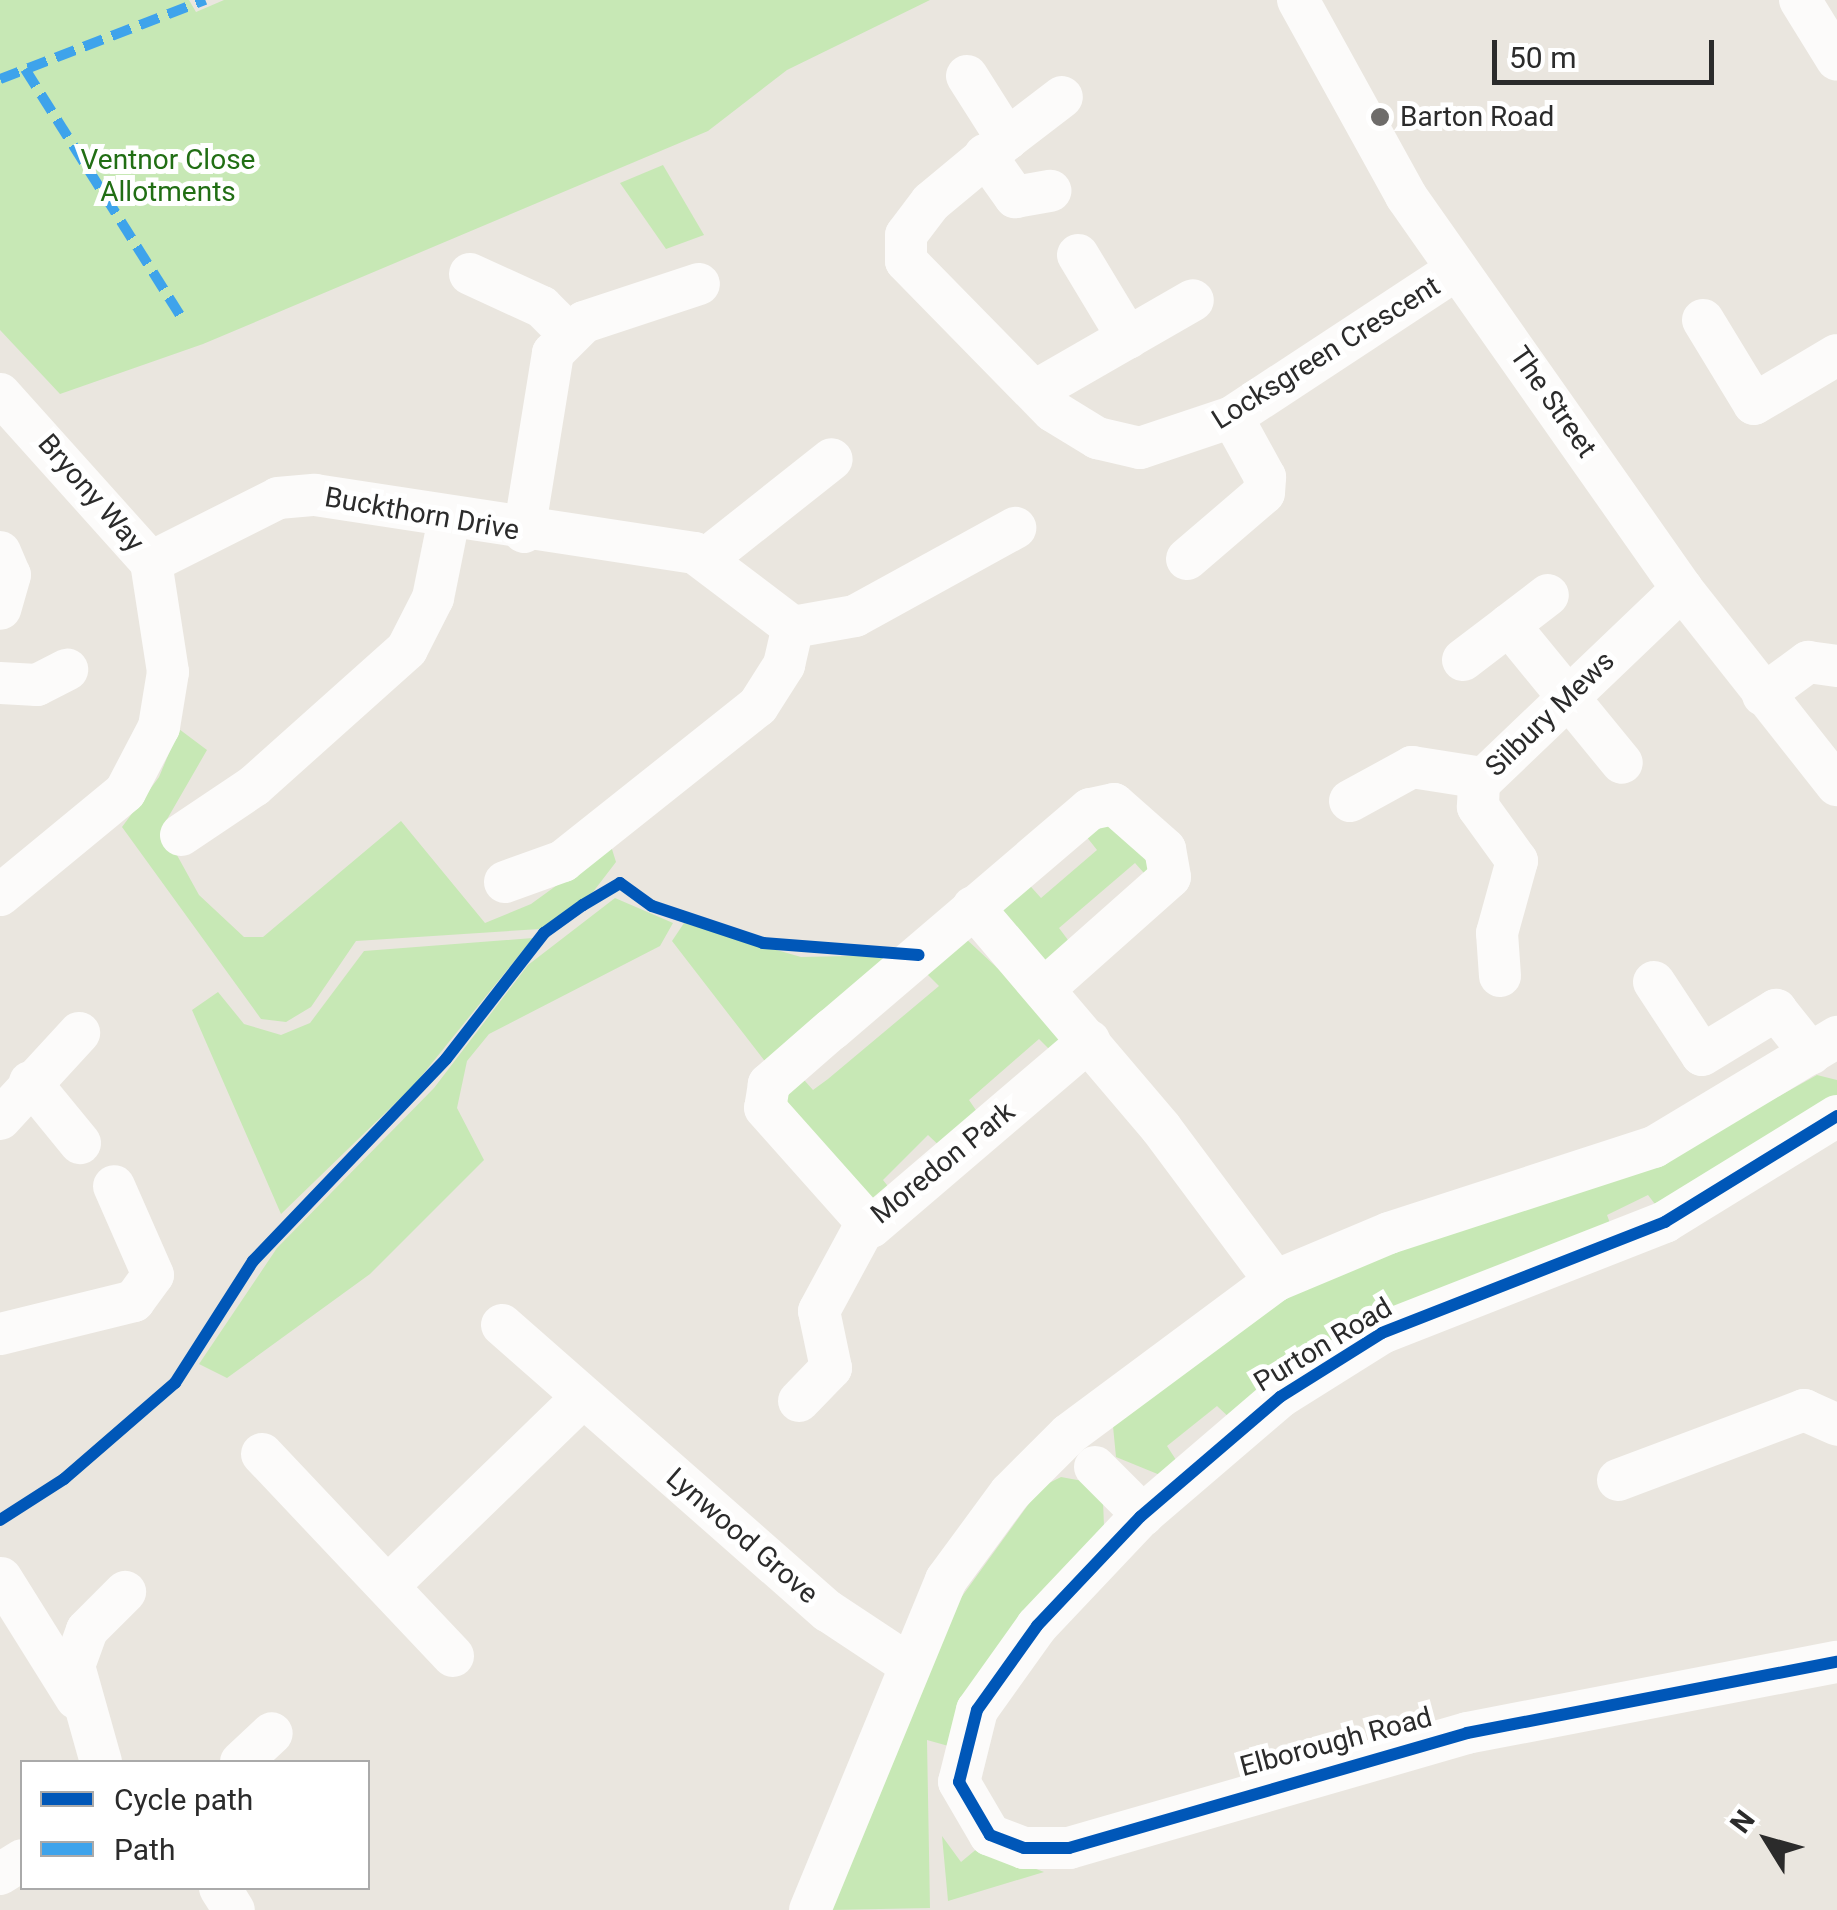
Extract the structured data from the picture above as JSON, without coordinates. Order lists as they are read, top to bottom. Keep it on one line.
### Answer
{"streets":{"street":["Locksgreen Crescent","The Street","Bryony Way","Buckthorn Drive","Silbury Mews","Moredon Park","Purton Road","Lynwood Grove","Elborough Road"]},"crossings":[["Locksgreen Crescent","The Street"],["The Street","Silbury Mews"],["Bryony Way","Buckthorn Drive"],["Purton Road","Elborough Road"]],"parks":["Ventnor Close Allotments"],"places":["Barton Road"],"legend":["Cycle path","Path"],"scale_bar":"50 m","north":"top left"}
